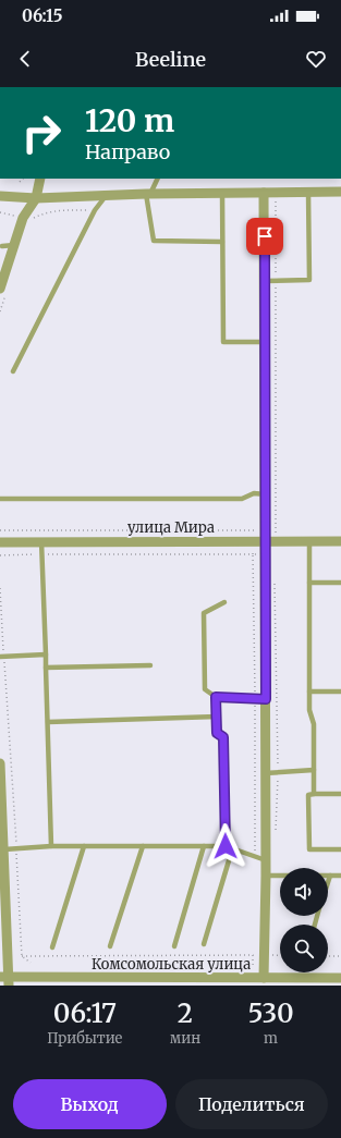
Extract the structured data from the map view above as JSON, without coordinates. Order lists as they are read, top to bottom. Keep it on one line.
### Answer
{"streets":{"street":["улица Мира","Комсомольская улица"]},"page":{"status":"06:15","header":"Beeline","turn":["120 m","Направо"],"eta":["06:17","Прибытие","2","мин","530","m"],"buttons":["Выход","Поделиться"]}}
